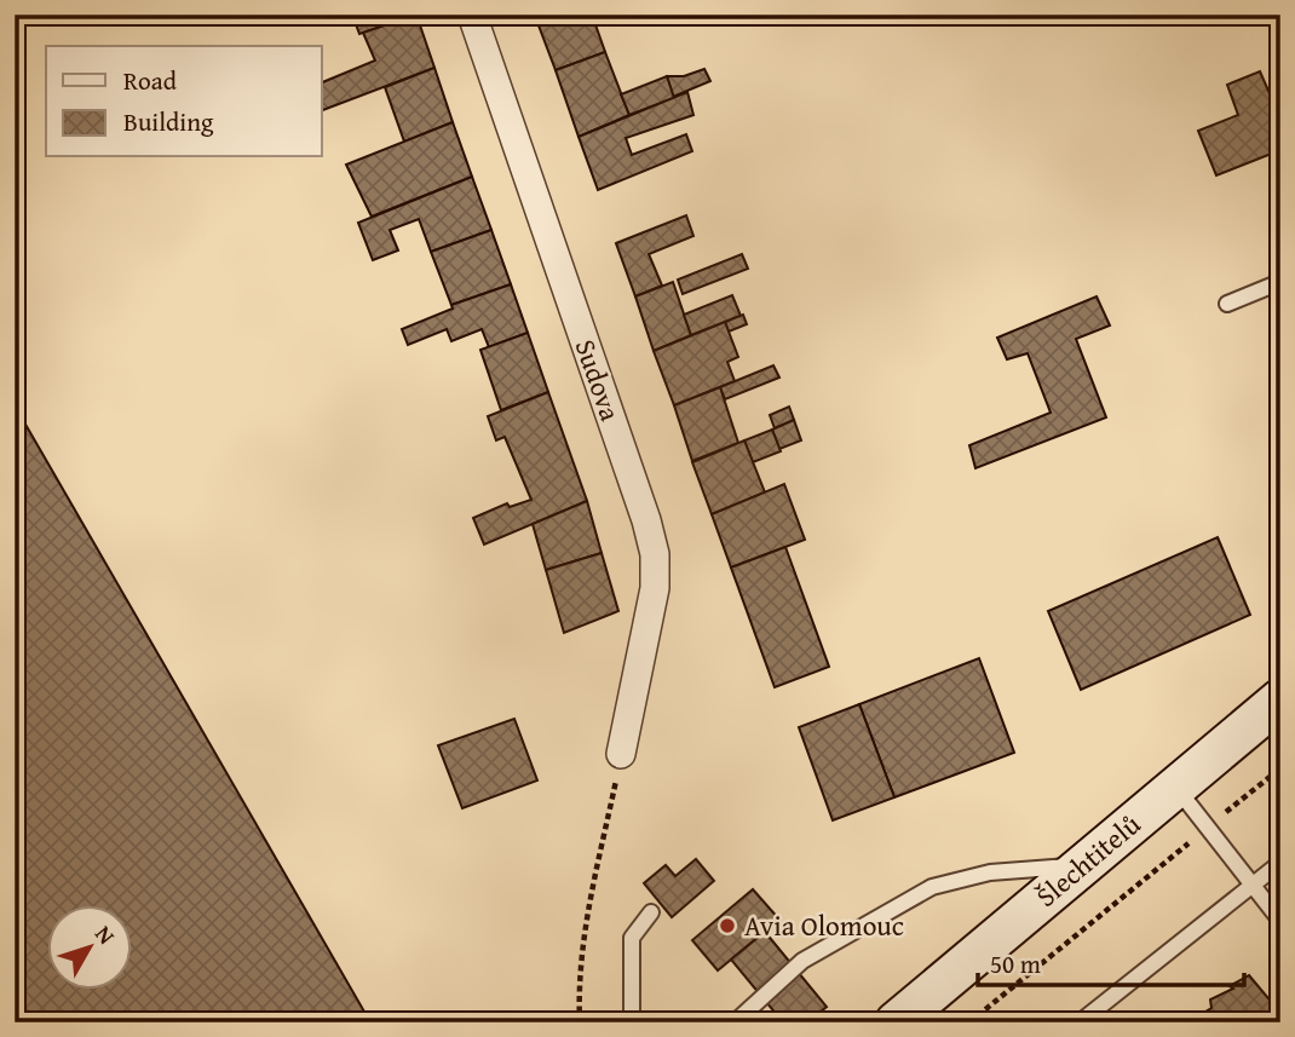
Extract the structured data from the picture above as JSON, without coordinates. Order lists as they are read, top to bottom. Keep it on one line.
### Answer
{"streets":{"street":["Sudova","Šlechtitelů"]},"places":["Avia Olomouc"],"legend":["Road","Building"],"scale_bar":"50 m","north":"top right"}
